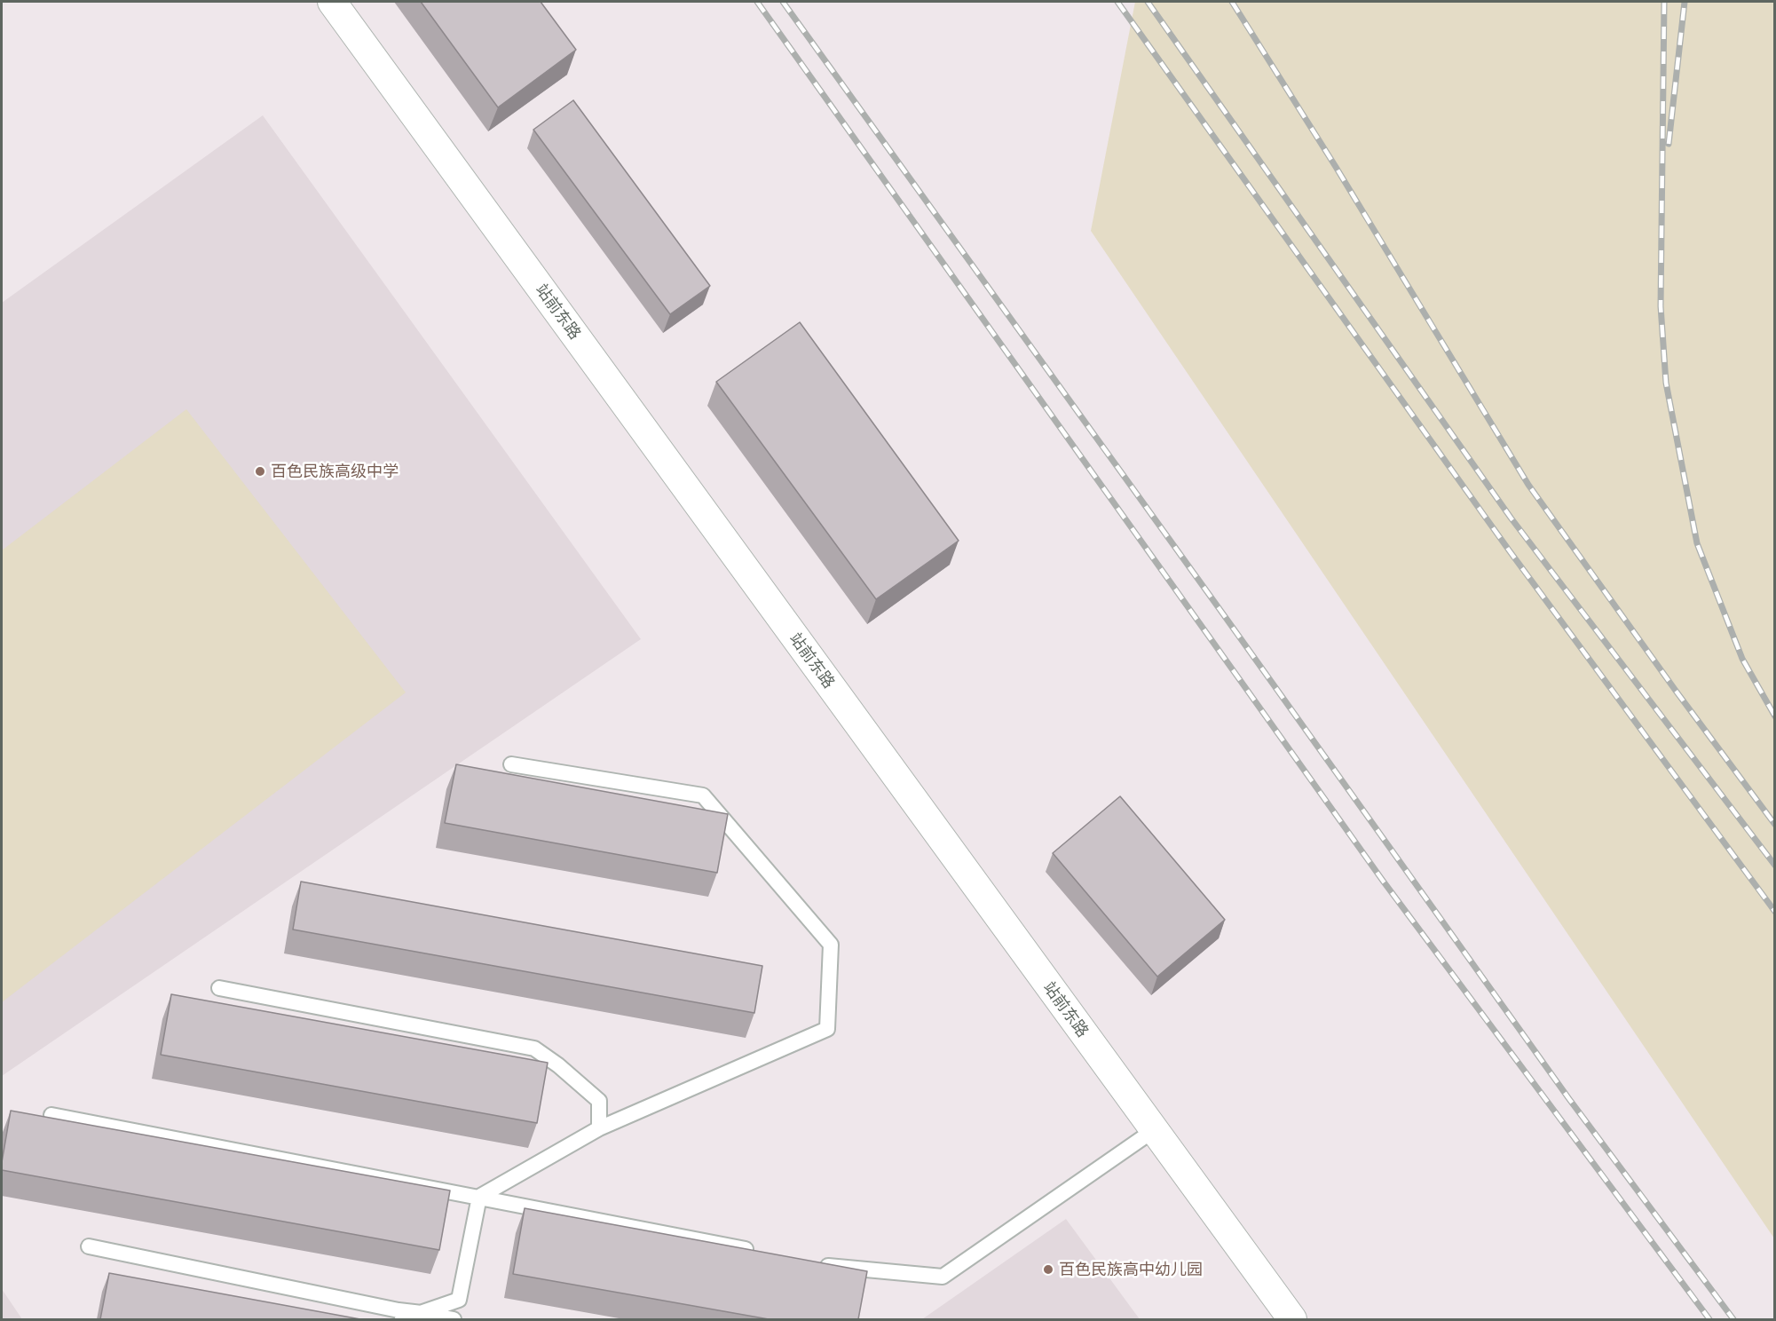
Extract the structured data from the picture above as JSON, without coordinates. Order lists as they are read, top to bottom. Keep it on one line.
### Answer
{"streets":{"street":["站前东路"]},"places":["百色民族高级中学","百色民族高中幼儿园"]}
